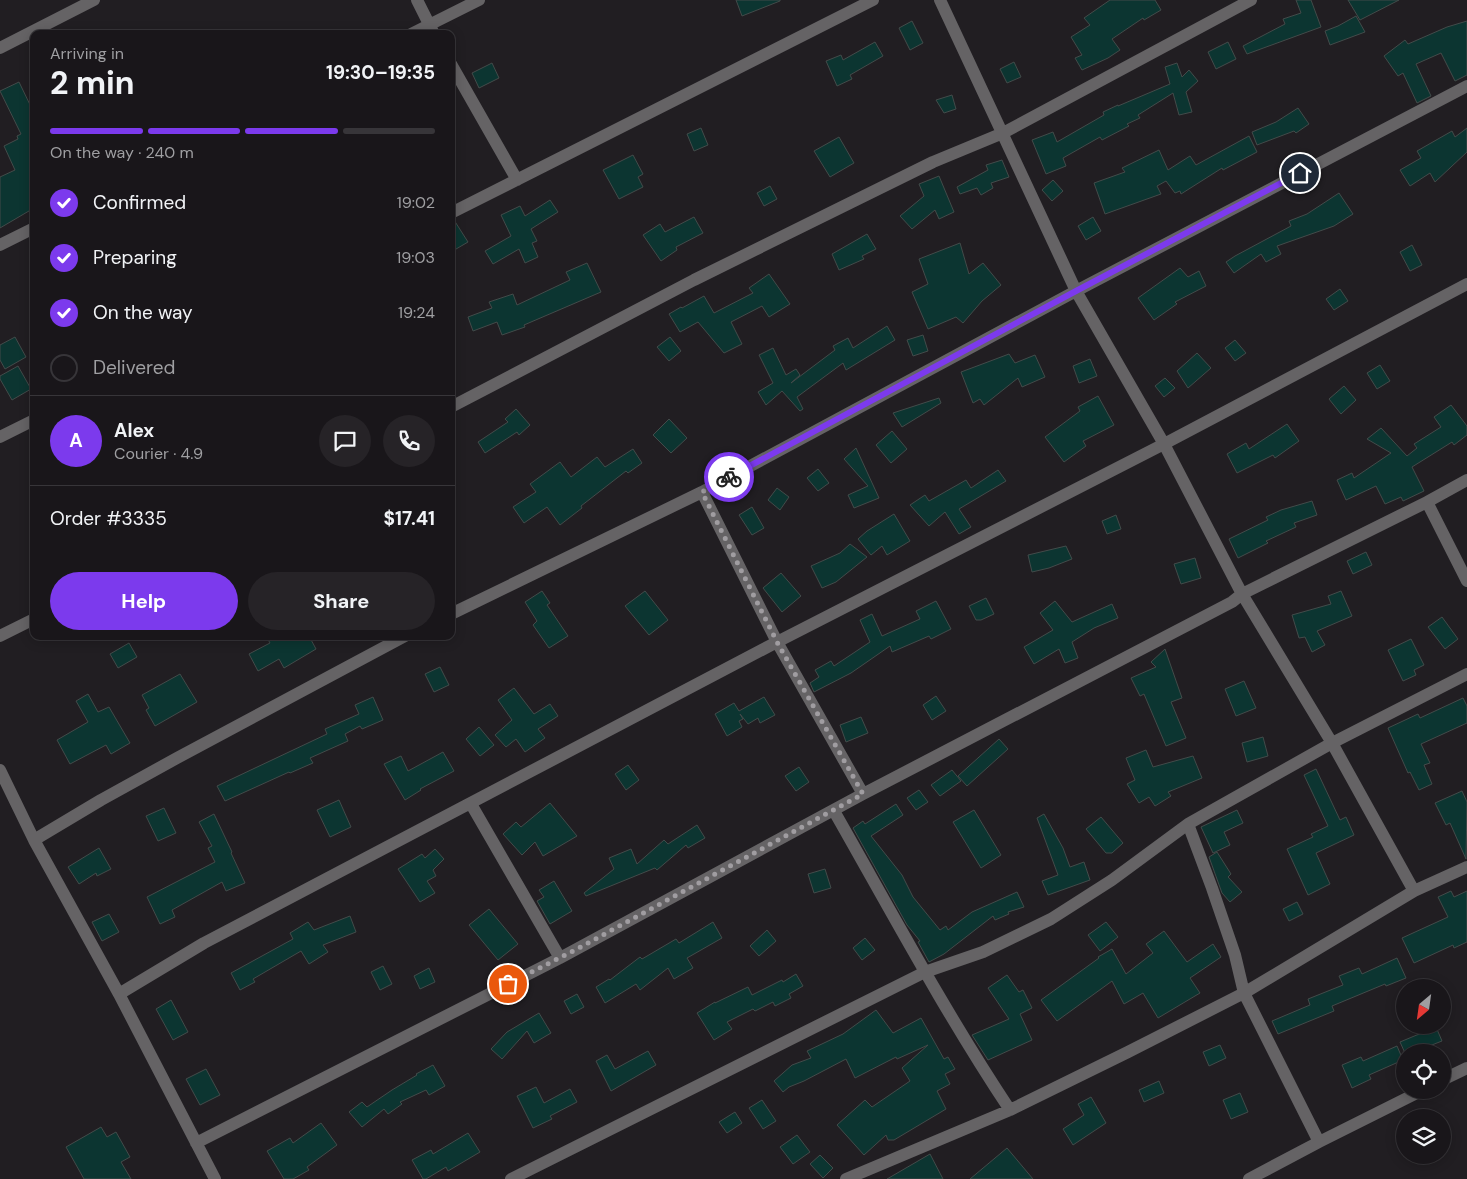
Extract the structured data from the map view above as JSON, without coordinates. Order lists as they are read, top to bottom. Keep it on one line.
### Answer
{"north":"bottom left","page":{"heading":["2 min","Arriving in","19:30–19:35"],"panel":["Alex","Courier · 4.9","Order #3335","$17.41"],"bar":"On the way · 240 m","list":[["Confirmed","19:02"],["Preparing","19:03"],["On the way","19:24"],"Delivered"],"round":"A","buttons":["Help","Share"]}}
